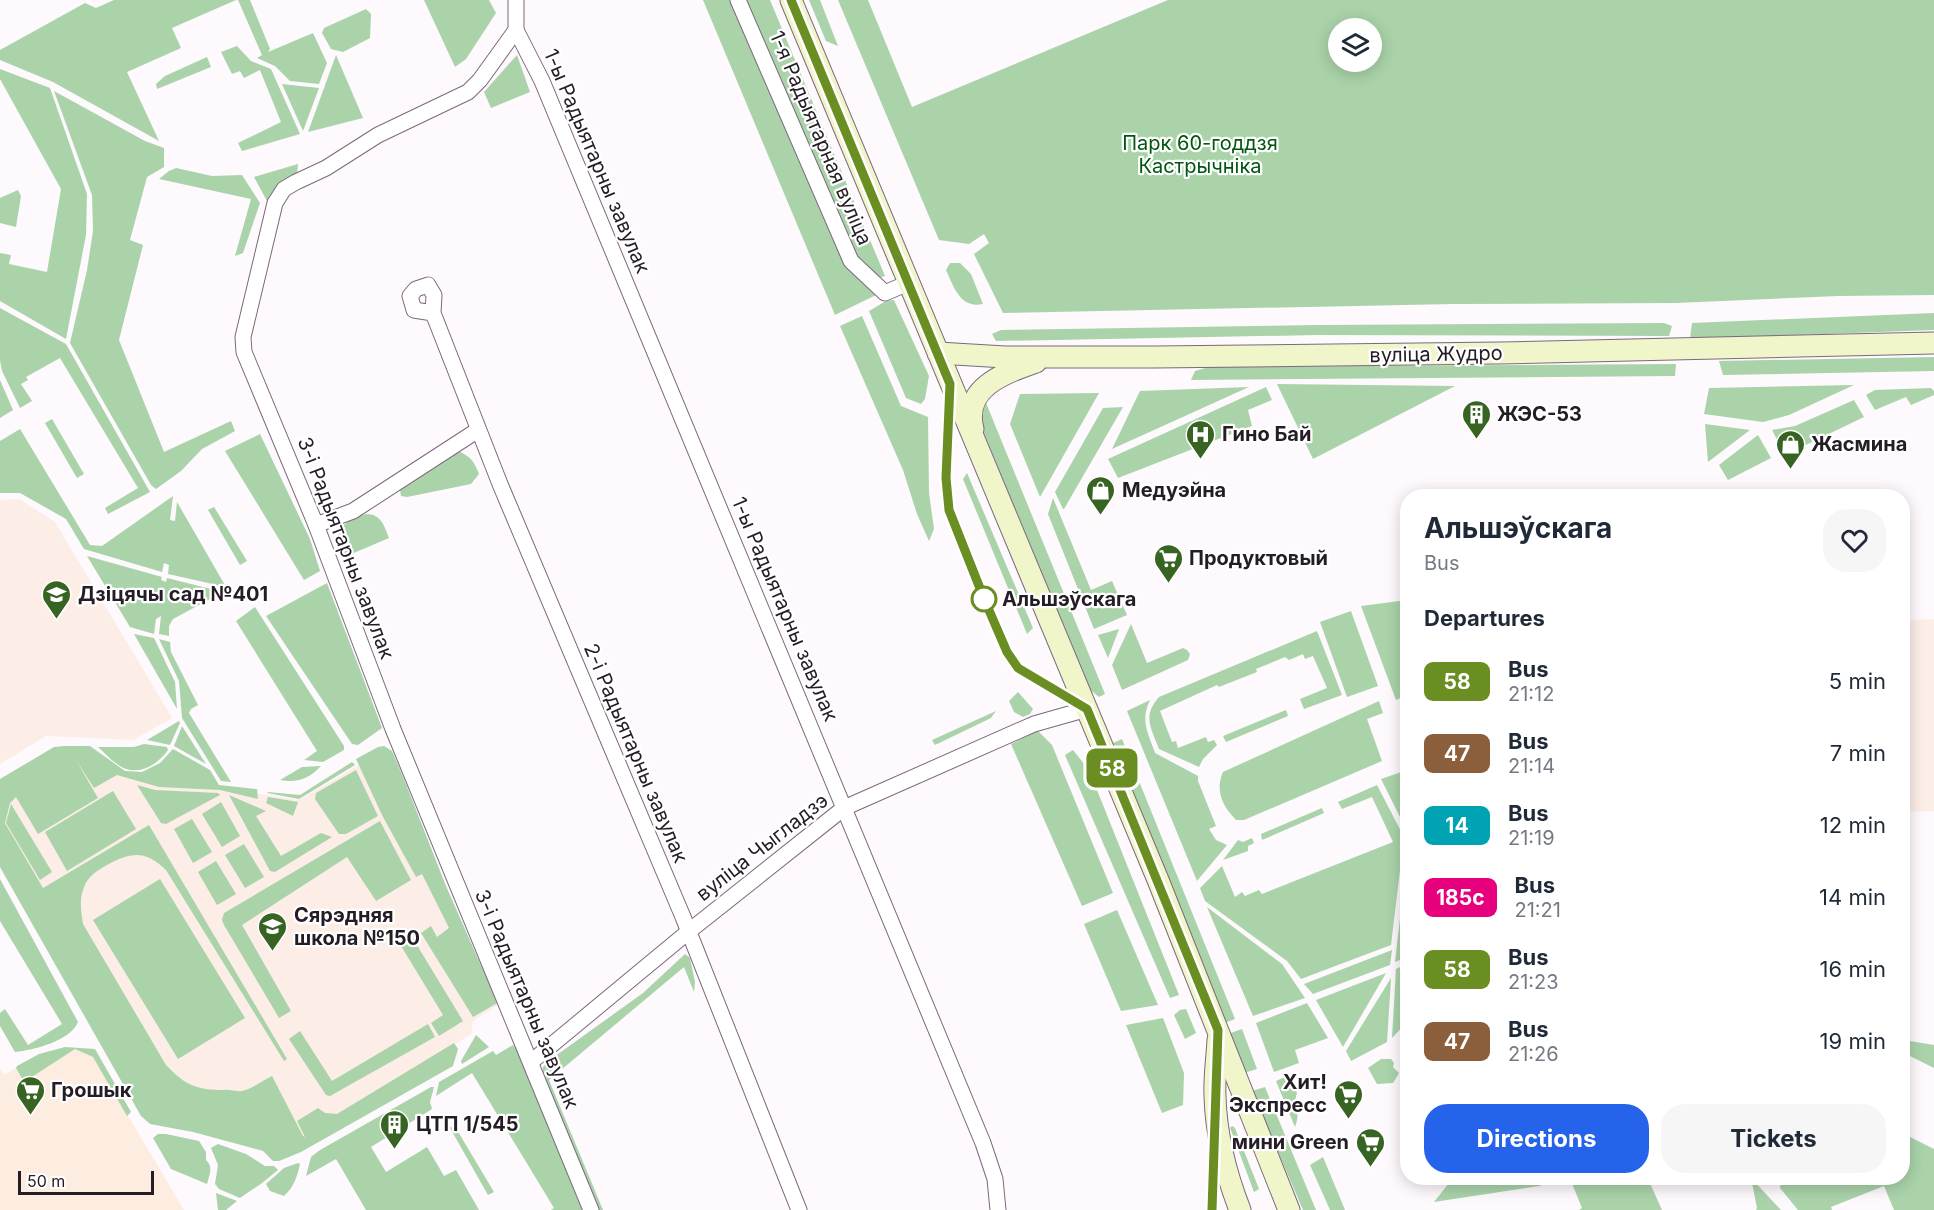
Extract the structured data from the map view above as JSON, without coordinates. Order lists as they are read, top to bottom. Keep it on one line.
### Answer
{"streets":{"main road":["вуліца Жудро"],"street":["1-я Радыятарная вуліца","1-ы Радыятарны завулак","3-і Радыятарны завулак","2-і Радыятарны завулак","вуліца Чыгладзэ"]},"crossings":[["1-ы Радыятарны завулак","3-і Радыятарны завулак"],["1-ы Радыятарны завулак","вуліца Чыгладзэ"],["3-і Радыятарны завулак","вуліца Чыгладзэ"],["2-і Радыятарны завулак","вуліца Чыгладзэ"]],"parks":["Парк 60-годдзя Кастрычніка"],"places":{"building":["ЖЭС-53","ЦТП 1/545"],"hospital":["Гино Бай"],"shop":["Жасмина","Медуэйна"],"supermarket":["Продуктовый","Грошык","Хит! Экспресс","мини Green"],"other":["Альшэўскага"],"school or university":["Дзіцячы сад №401","Сярэдняя школа №150"]},"lines":["bus line 58"],"scale_bar":"50 m","page":{"on_map":"58","heading":[["Альшэўскага","Bus"],"Departures"],"list":[{"mark":"58","name":"Bus","note":"21:12","value":"5 min"},{"mark":"47","name":"Bus","note":"21:14","value":"7 min"},{"mark":"14","name":"Bus","note":"21:19","value":"12 min"},{"mark":"185с","name":"Bus","note":"21:21","value":"14 min"},{"mark":"58","name":"Bus","note":"21:23","value":"16 min"},{"mark":"47","name":"Bus","note":"21:26","value":"19 min"}],"buttons":["Directions","Tickets"],"scale":"50 m"}}
